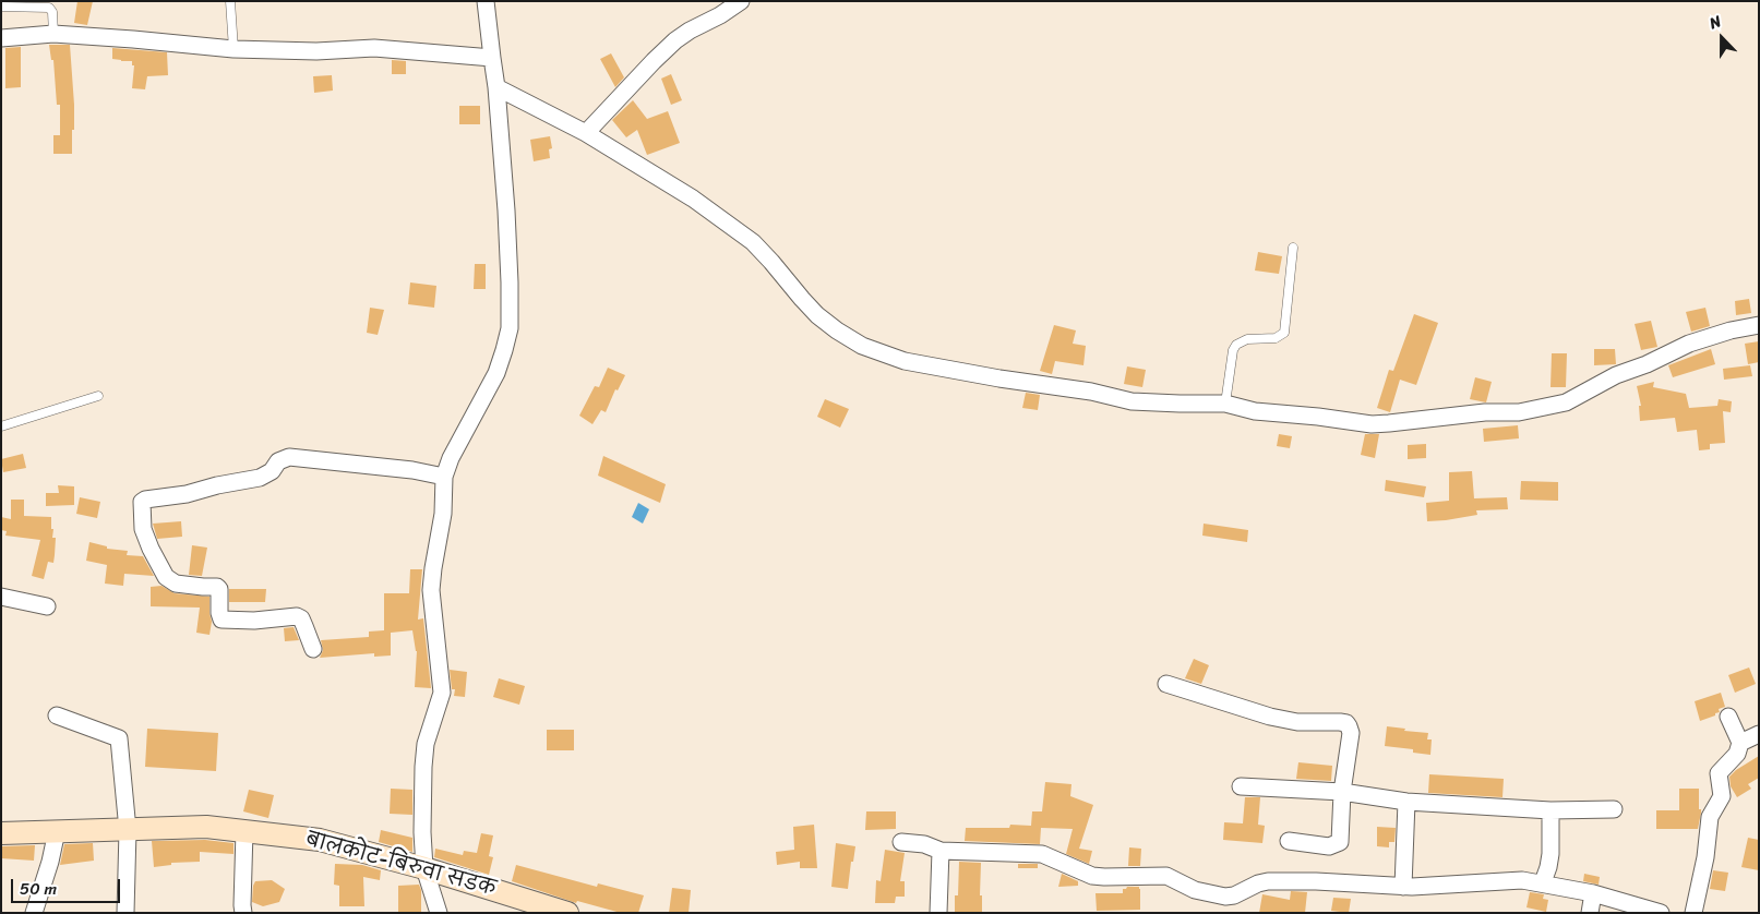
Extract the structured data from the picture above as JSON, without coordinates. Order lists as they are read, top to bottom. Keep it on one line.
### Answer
{"streets":{"main road":["बालकोट-बिरुवा सडक"]},"scale_bar":"50 m","north":"top"}
